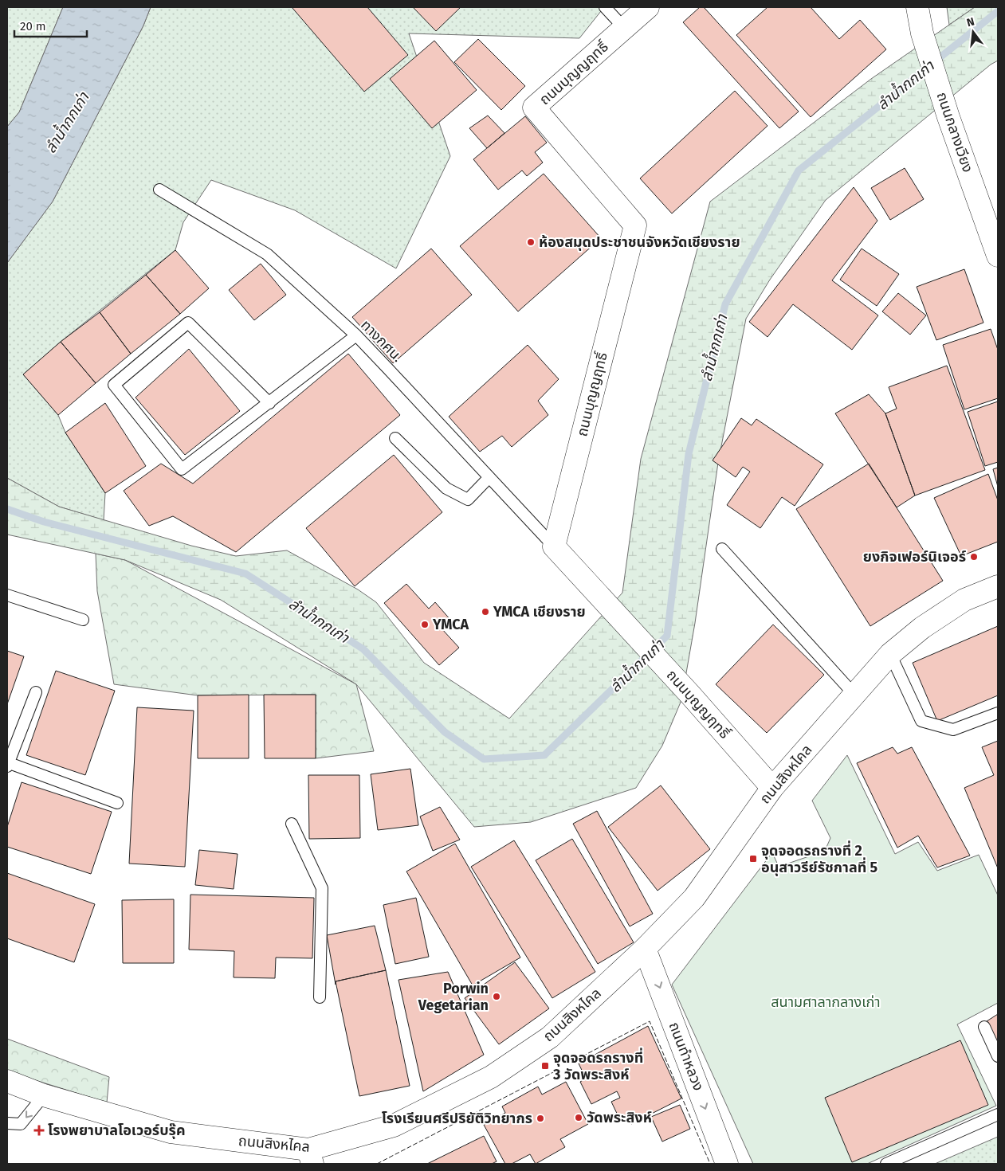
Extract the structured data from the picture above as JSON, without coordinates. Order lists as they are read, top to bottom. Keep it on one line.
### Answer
{"streets":{"main road":["ถนนบุญญฤทธิ์","ถนนกลางเวียง","ถนนสิงหไคล","ถนนทำหลวง"],"lane":["ทางกศน."]},"crossings":[["ถนนบุญญฤทธิ์","ทางกศน."],["ถนนบุญญฤทธิ์","ถนนสิงหไคล"],["ถนนสิงหไคล","ถนนทำหลวง"]],"one_way":["ถนนทำหลวง"],"water":["ลำน้ำกกเก่า"],"parks":["สนามศาลากลางเก่า"],"places":{"other":["ห้องสมุดประชาชนจังหวัดเชียงราย","ยงกิจเฟอร์นิเจอร์","YMCA เชียงราย","YMCA","Porwin Vegetarian","วัดพระสิงห์","โรงเรียนศรีปริยัติวิทยากร"],"transit":["จุดจอดรถรางที่ 2 อนุสาวรีย์รัชกาลที่ 5","จุดจอดรถรางที่ 3 วัดพระสิงห์"],"health":["โรงพยาบาลโอเวอร์บรุ๊ค"]},"scale_bar":"20 m","north":"top"}
